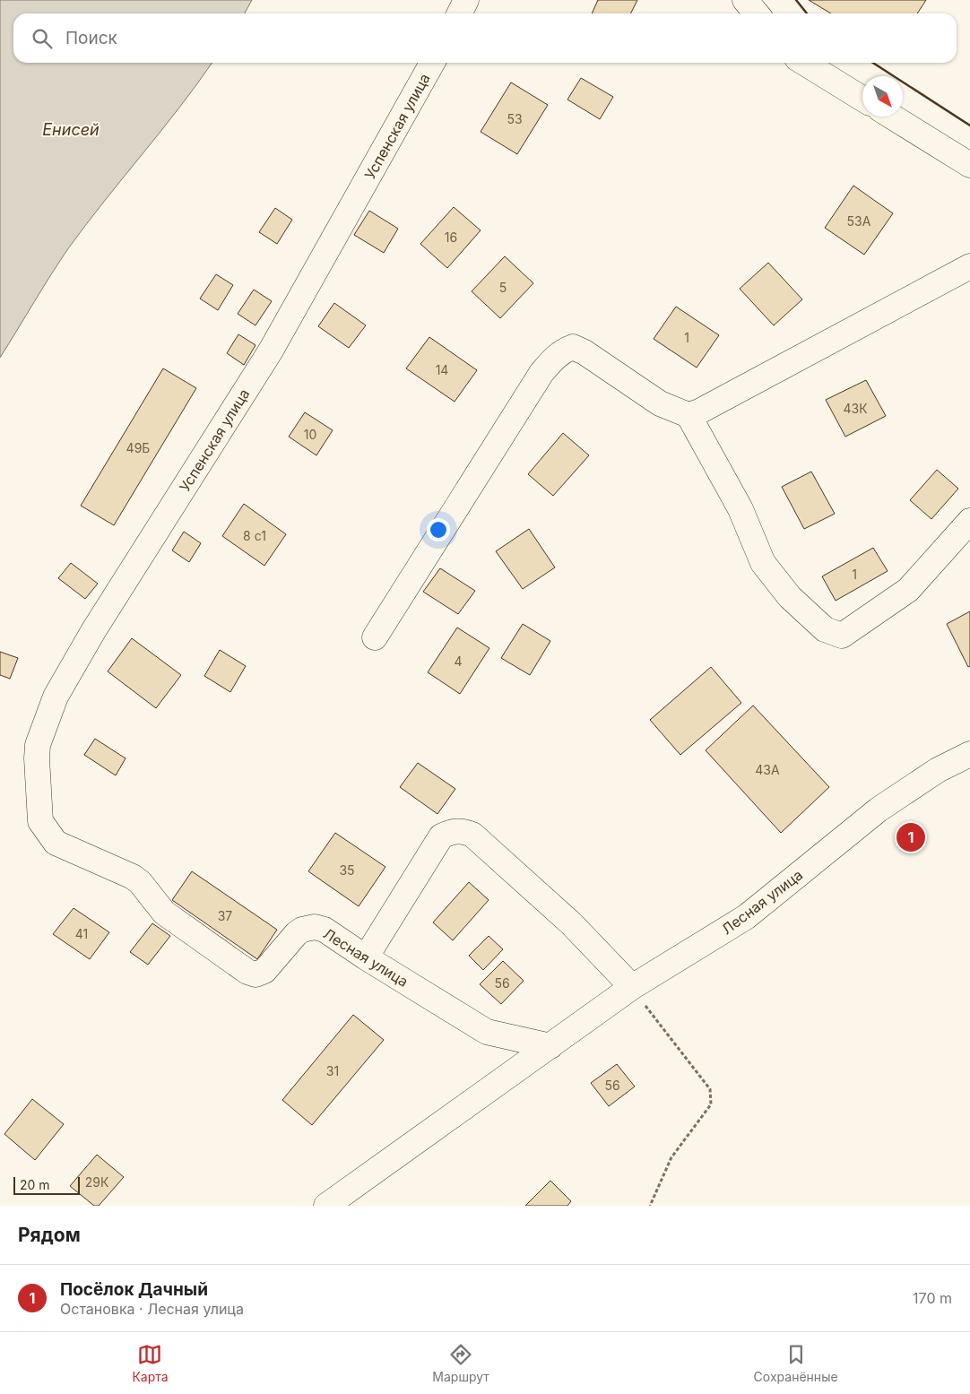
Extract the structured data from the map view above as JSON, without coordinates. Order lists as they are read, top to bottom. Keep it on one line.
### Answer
{"streets":{"street":["Успенская улица","Лесная улица"]},"crossings":[["Успенская улица","Лесная улица"]],"water":["Енисей"],"house_numbers":["53","53А","16","5","1","14","43К","10","49Б","8 с1","1","4","43А","35","37","41","56","31","56","29К"],"scale_bar":"20 m","north":"bottom right","page":{"search":"Поиск","pins":"1","scale":"20 m","heading":"Рядом","list":[{"mark":"1","name":"Посёлок Дачный","note":"Остановка · Лесная улица","value":"170 m"}],"nav":["Карта","Маршрут","Сохранённые"]}}
